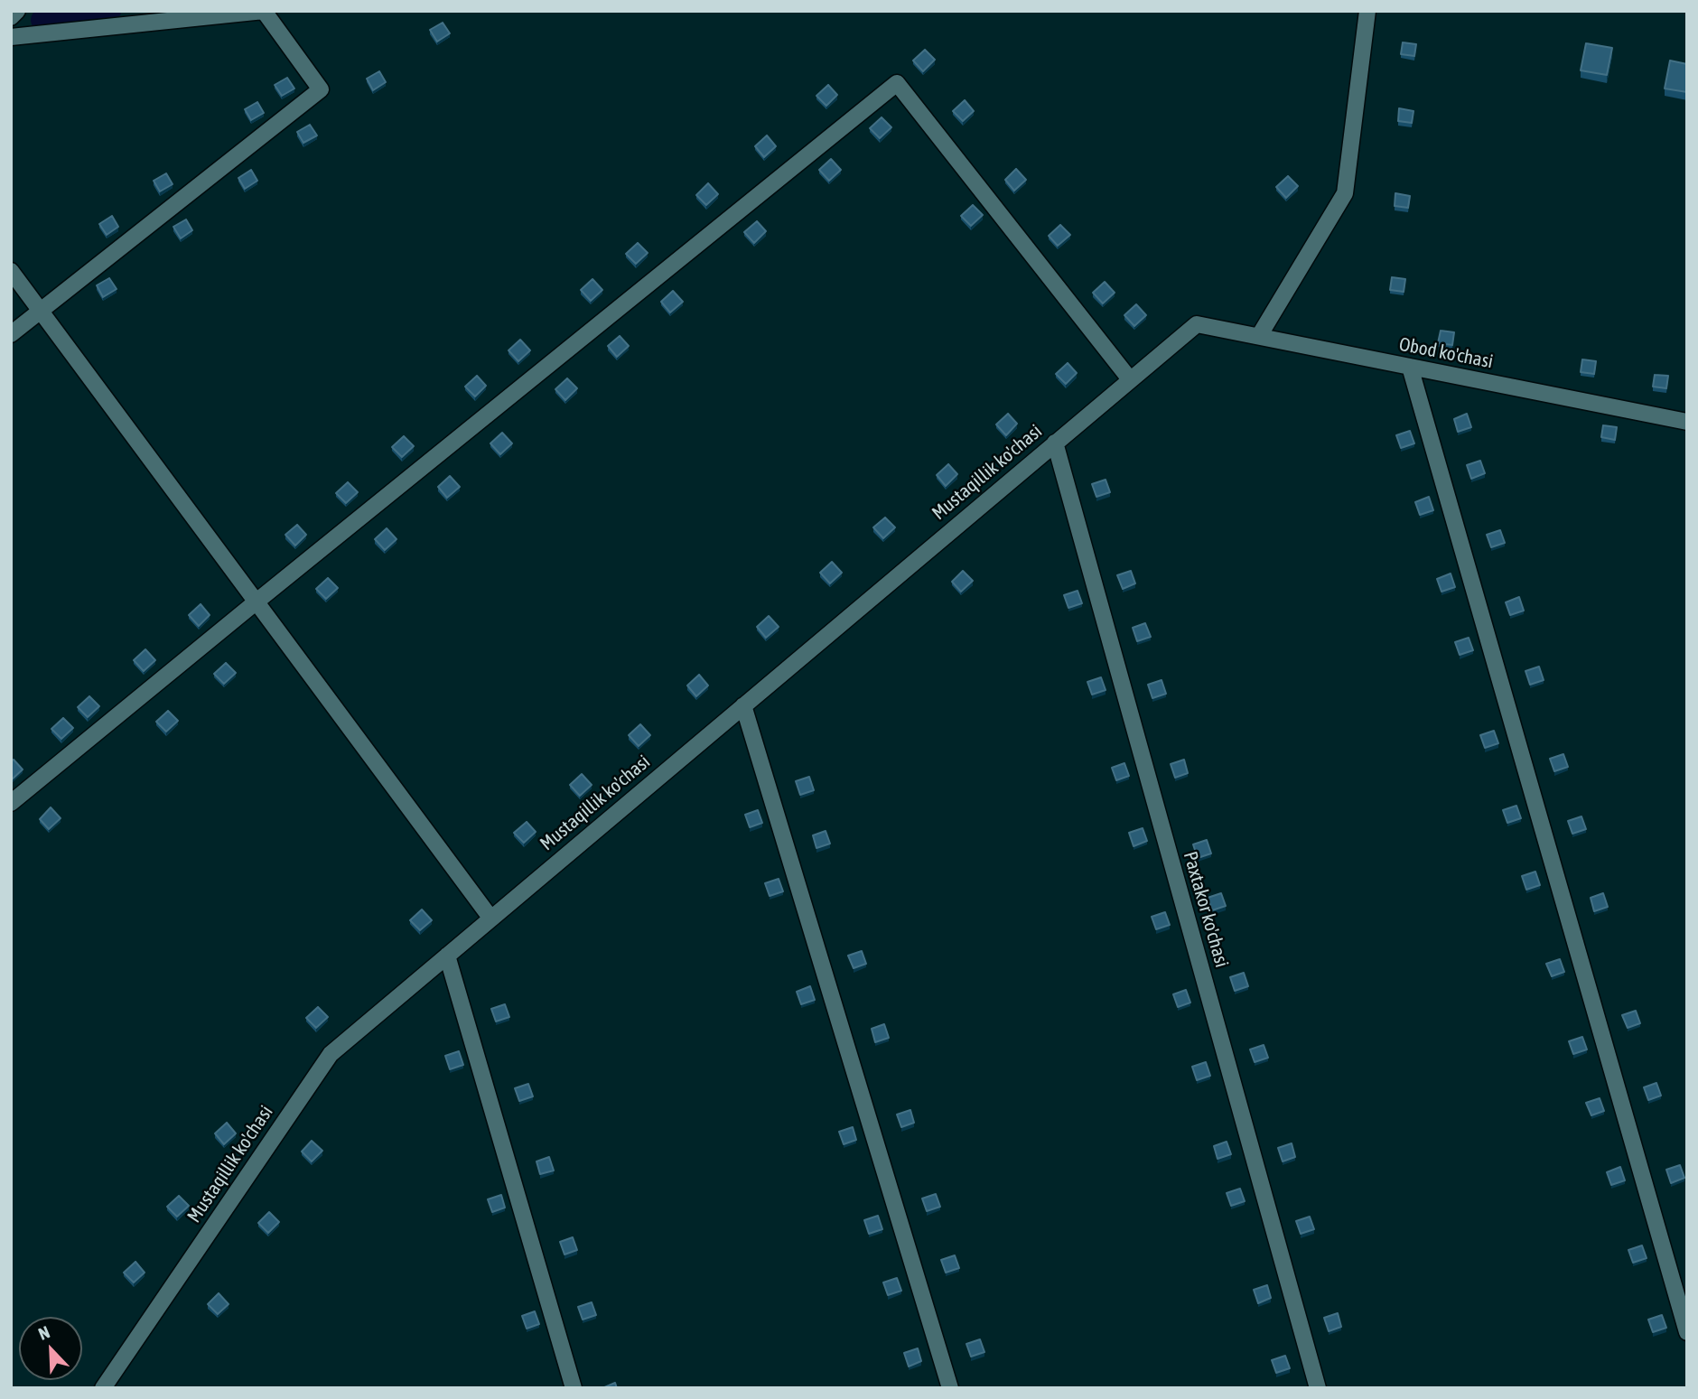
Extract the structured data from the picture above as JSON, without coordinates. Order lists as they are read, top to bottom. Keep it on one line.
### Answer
{"streets":{"street":["Obod ko'chasi","Mustaqillik ko'chasi","Paxtakor ko'chasi"]},"crossings":[["Obod ko'chasi","Mustaqillik ko'chasi"],["Mustaqillik ko'chasi","Paxtakor ko'chasi"]],"north":"top left"}
